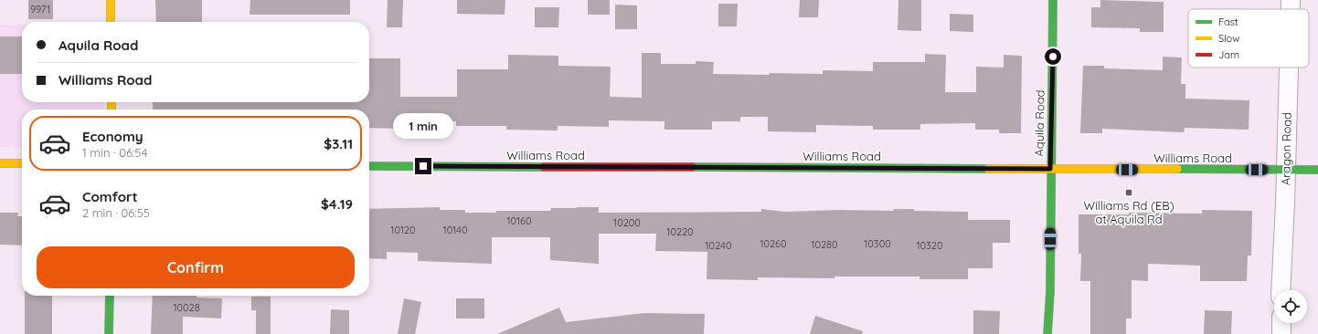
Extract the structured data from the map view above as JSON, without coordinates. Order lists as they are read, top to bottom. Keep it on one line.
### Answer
{"streets":{"street":["Aquila Road","Aragon Road","Williams Road"]},"crossings":[["Aquila Road","Williams Road"],["Aragon Road","Williams Road"]],"places":{"transit":["Williams Rd (EB) at Aquila Rd"]},"house_numbers":["9971","10160","10200","10120","10140","10220","10260","10300","10280","10240","10320","10028"],"legend":["Fast","Slow","Jam"],"page":{"banner":["Aquila Road","Williams Road"],"bubble":"1 min","list":[{"name":"Economy","note":"1 min · 06:54","value":"$3.11"},{"name":"Comfort","note":"2 min · 06:55","value":"$4.19"}],"buttons":"Confirm"}}
